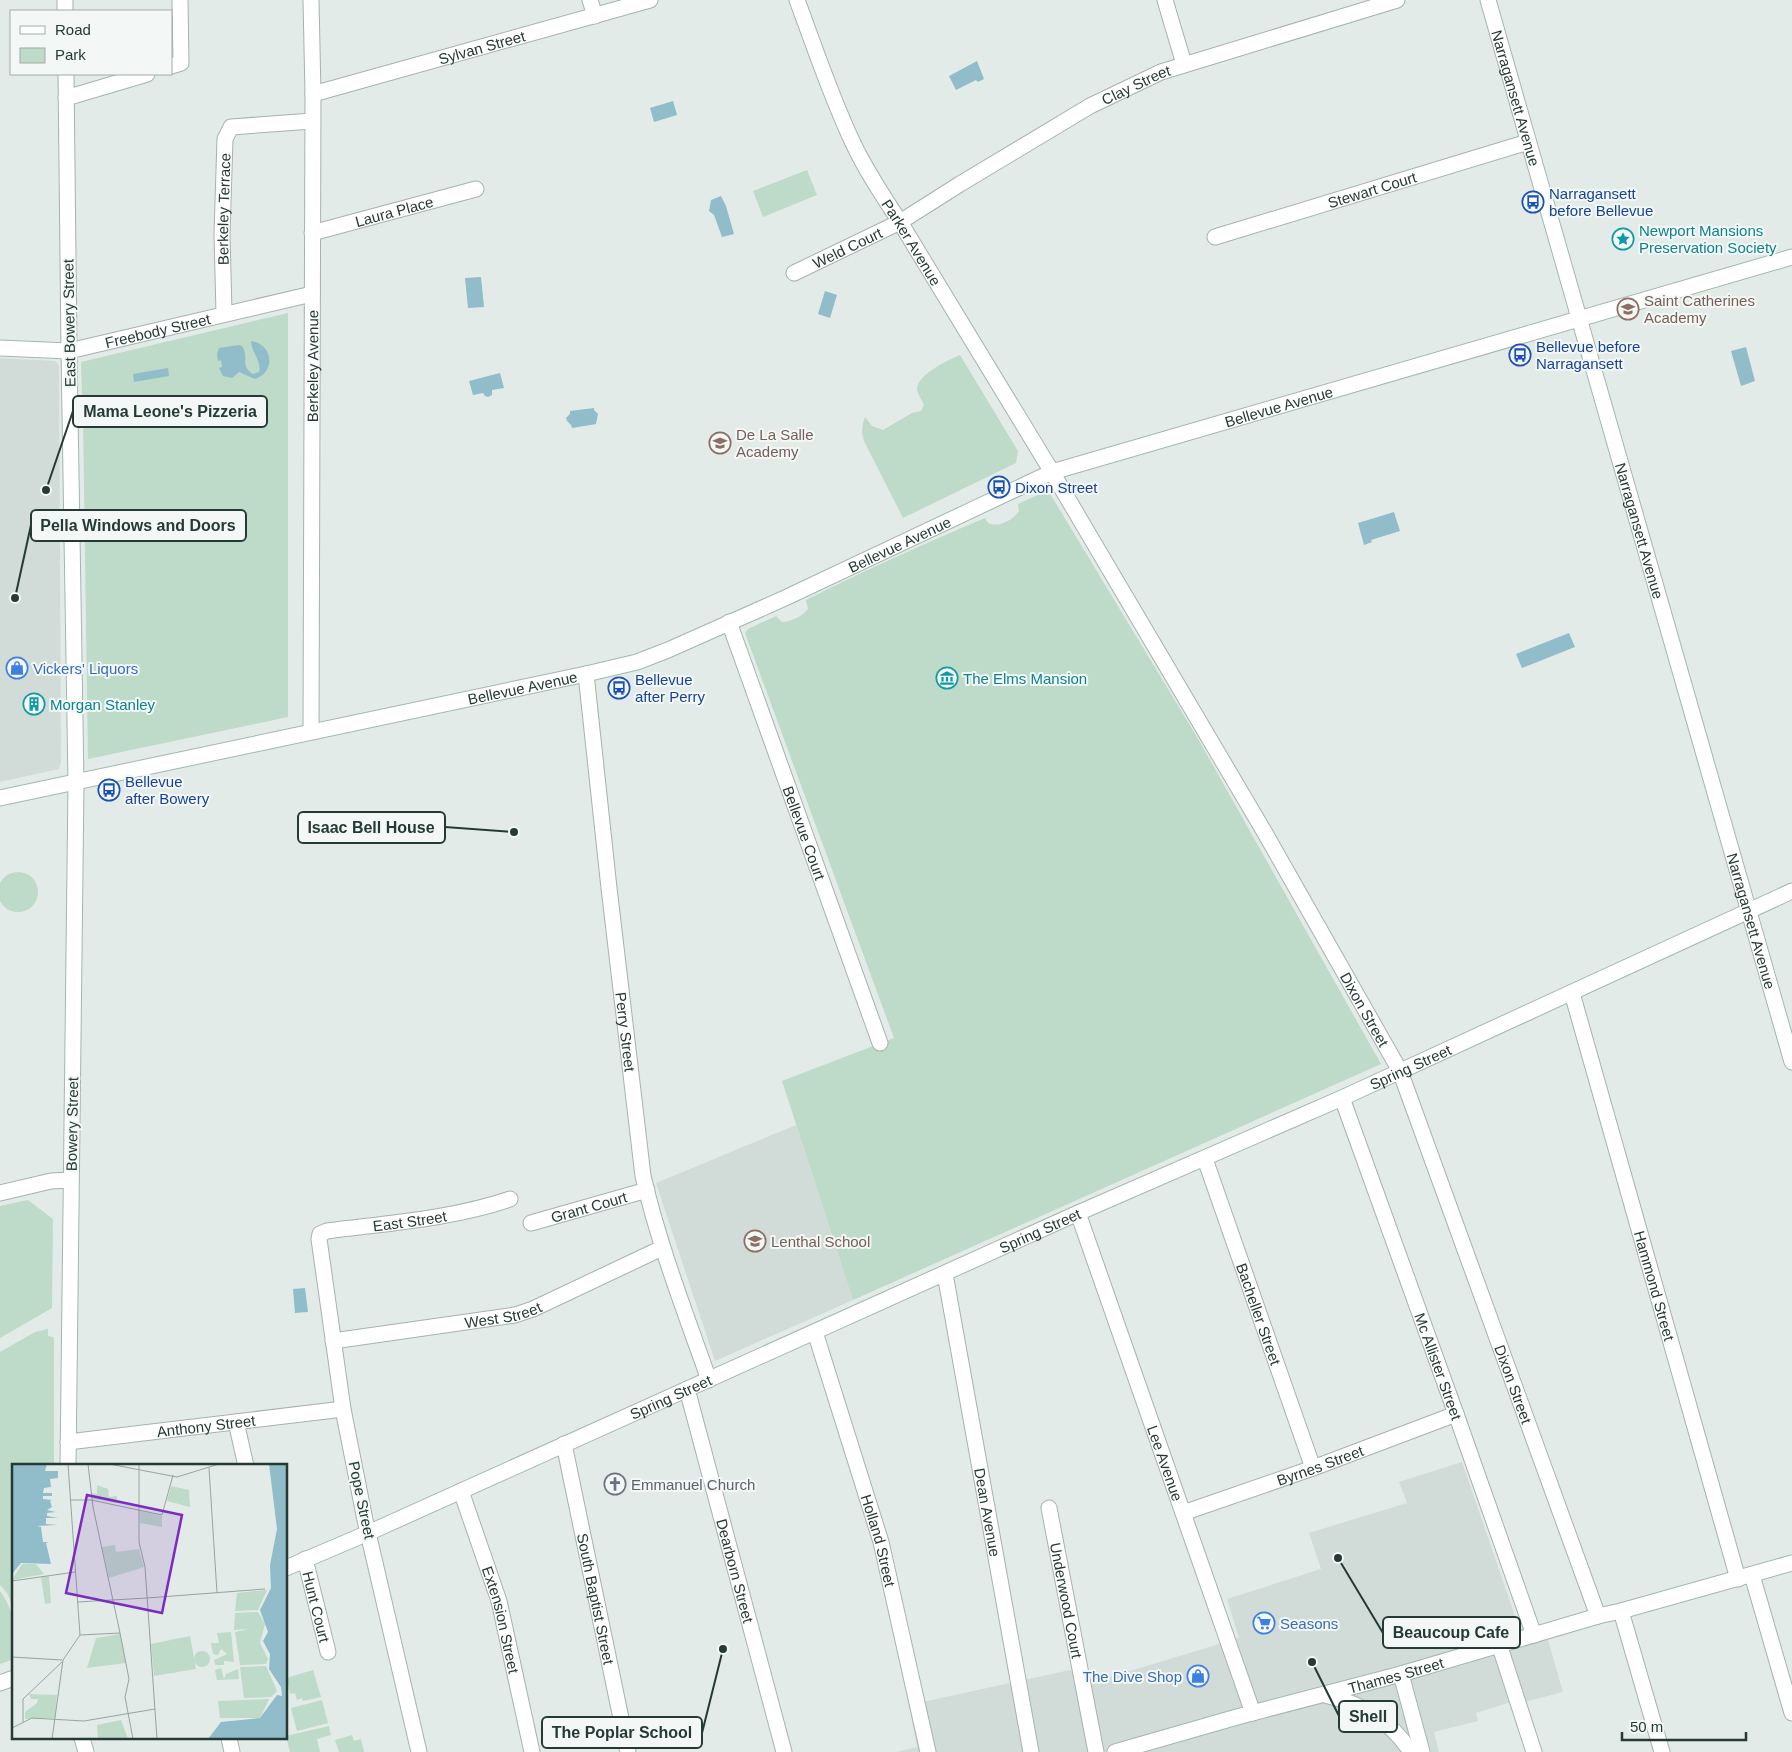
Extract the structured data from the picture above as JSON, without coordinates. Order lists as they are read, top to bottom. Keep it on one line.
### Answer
{"streets":{"street":["Sylvan Street","Clay Street","Narragansett Avenue","Stewart Court","Berkeley Terrace","Laura Place","Parker Avenue","Weld Court","East Bowery Street","Freebody Street","Berkeley Avenue","Bellevue Avenue","Bellevue Court","Dixon Street","Perry Street","Spring Street","Bowery Street","Grant Court","East Street","Hammond Street","West Street","Bacheller Street","Mc Allister Street","Anthony Street","Lee Avenue","Byrnes Street","Pope Street","Dean Avenue","Holland Street","Dearborn Street","South Baptist Street","Underwood Court","Hunt Court","Extension Street","Thames Street"]},"crossings":[["Sylvan Street","Berkeley Avenue"],["Clay Street","Parker Avenue"],["Clay Street","Weld Court"],["Narragansett Avenue","Stewart Court"],["Narragansett Avenue","Bellevue Avenue"],["Narragansett Avenue","Spring Street"],["Berkeley Terrace","Freebody Street"],["Berkeley Terrace","Berkeley Avenue"],["Laura Place","Berkeley Avenue"],["Parker Avenue","Weld Court"],["Parker Avenue","Bellevue Avenue"],["Parker Avenue","Dixon Street"],["East Bowery Street","Freebody Street"],["East Bowery Street","Bellevue Avenue"],["East Bowery Street","Bowery Street"],["Freebody Street","Berkeley Avenue"],["Berkeley Avenue","Bellevue Avenue"],["Bellevue Avenue","Bellevue Court"],["Bellevue Avenue","Dixon Street"],["Bellevue Avenue","Perry Street"],["Bellevue Avenue","Bowery Street"],["Dixon Street","Spring Street"],["Dixon Street","Thames Street"],["Perry Street","Spring Street"],["Perry Street","Grant Court"],["Perry Street","West Street"],["Spring Street","Hammond Street"],["Spring Street","Bacheller Street"],["Spring Street","Mc Allister Street"],["Spring Street","Lee Avenue"],["Spring Street","Pope Street"],["Spring Street","Dean Avenue"],["Spring Street","Holland Street"],["Spring Street","Dearborn Street"],["Spring Street","South Baptist Street"],["Spring Street","Hunt Court"],["Spring Street","Extension Street"],["Bowery Street","Anthony Street"],["East Street","Pope Street"],["Hammond Street","Thames Street"],["West Street","Pope Street"],["Bacheller Street","Byrnes Street"],["Mc Allister Street","Byrnes Street"],["Mc Allister Street","Thames Street"],["Anthony Street","Pope Street"],["Lee Avenue","Byrnes Street"],["Lee Avenue","Thames Street"]],"places":{"bus stop":["Narragansett before Bellevue","Bellevue before Narragansett","Dixon Street","Bellevue after Perry","Bellevue after Bowery"],"place":["Newport Mansions Preservation Society"],"school or university":["Saint Catherines Academy","De La Salle Academy","Lenthal School"],"other":["Mama Leone's Pizzeria","Pella Windows and Doors","Isaac Bell House","Beaucoup Cafe","The Poplar School","Shell"],"shop":["Vickers' Liquors","The Dive Shop"],"museum":["The Elms Mansion"],"building":["Morgan Stanley"],"church":["Emmanuel Church"],"supermarket":["Seasons"]},"legend":["Road","Park"],"scale_bar":"50 m"}
